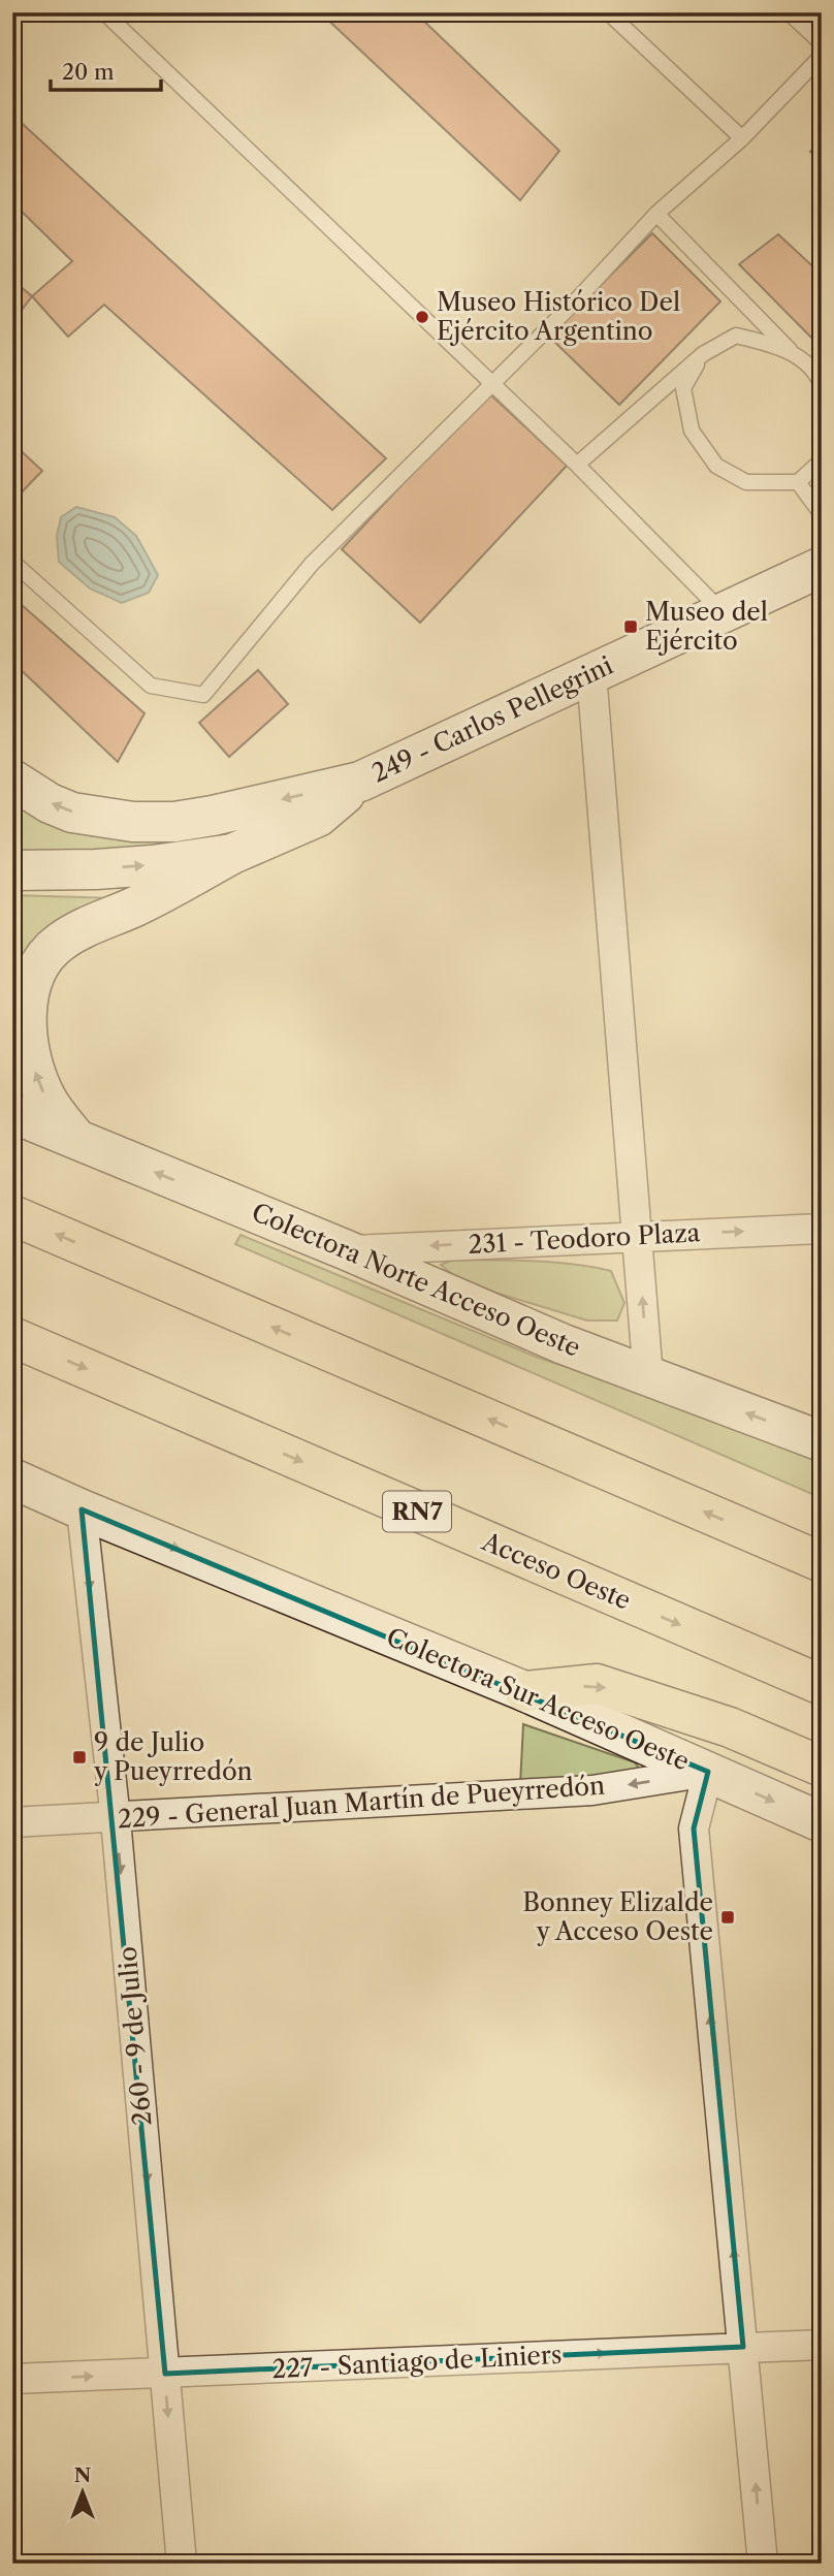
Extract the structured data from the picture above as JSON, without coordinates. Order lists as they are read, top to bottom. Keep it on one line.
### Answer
{"streets":{"highway":["RN7","Acceso Oeste"],"street":["249 - Carlos Pellegrini","231 - Teodoro Plaza","Colectora Norte Acceso Oeste","Colectora Sur Acceso Oeste","229 - General Juan Martín de Pueyrredón","260 - 9 de Julio","227 - Santiago de Liniers"]},"crossings":[["231 - Teodoro Plaza","Colectora Norte Acceso Oeste"],["Colectora Sur Acceso Oeste","229 - General Juan Martín de Pueyrredón"],["Colectora Sur Acceso Oeste","260 - 9 de Julio"],["229 - General Juan Martín de Pueyrredón","260 - 9 de Julio"],["260 - 9 de Julio","227 - Santiago de Liniers"]],"one_way":["Colectora Norte Acceso Oeste","Colectora Sur Acceso Oeste","229 - General Juan Martín de Pueyrredón","260 - 9 de Julio","227 - Santiago de Liniers"],"places":{"other":["Museo Histórico Del Ejército Argentino"],"transit":["Museo del Ejército","9 de Julio y Pueyrredón","Bonney Elizalde y Acceso Oeste"]},"scale_bar":"20 m","north":"top"}
